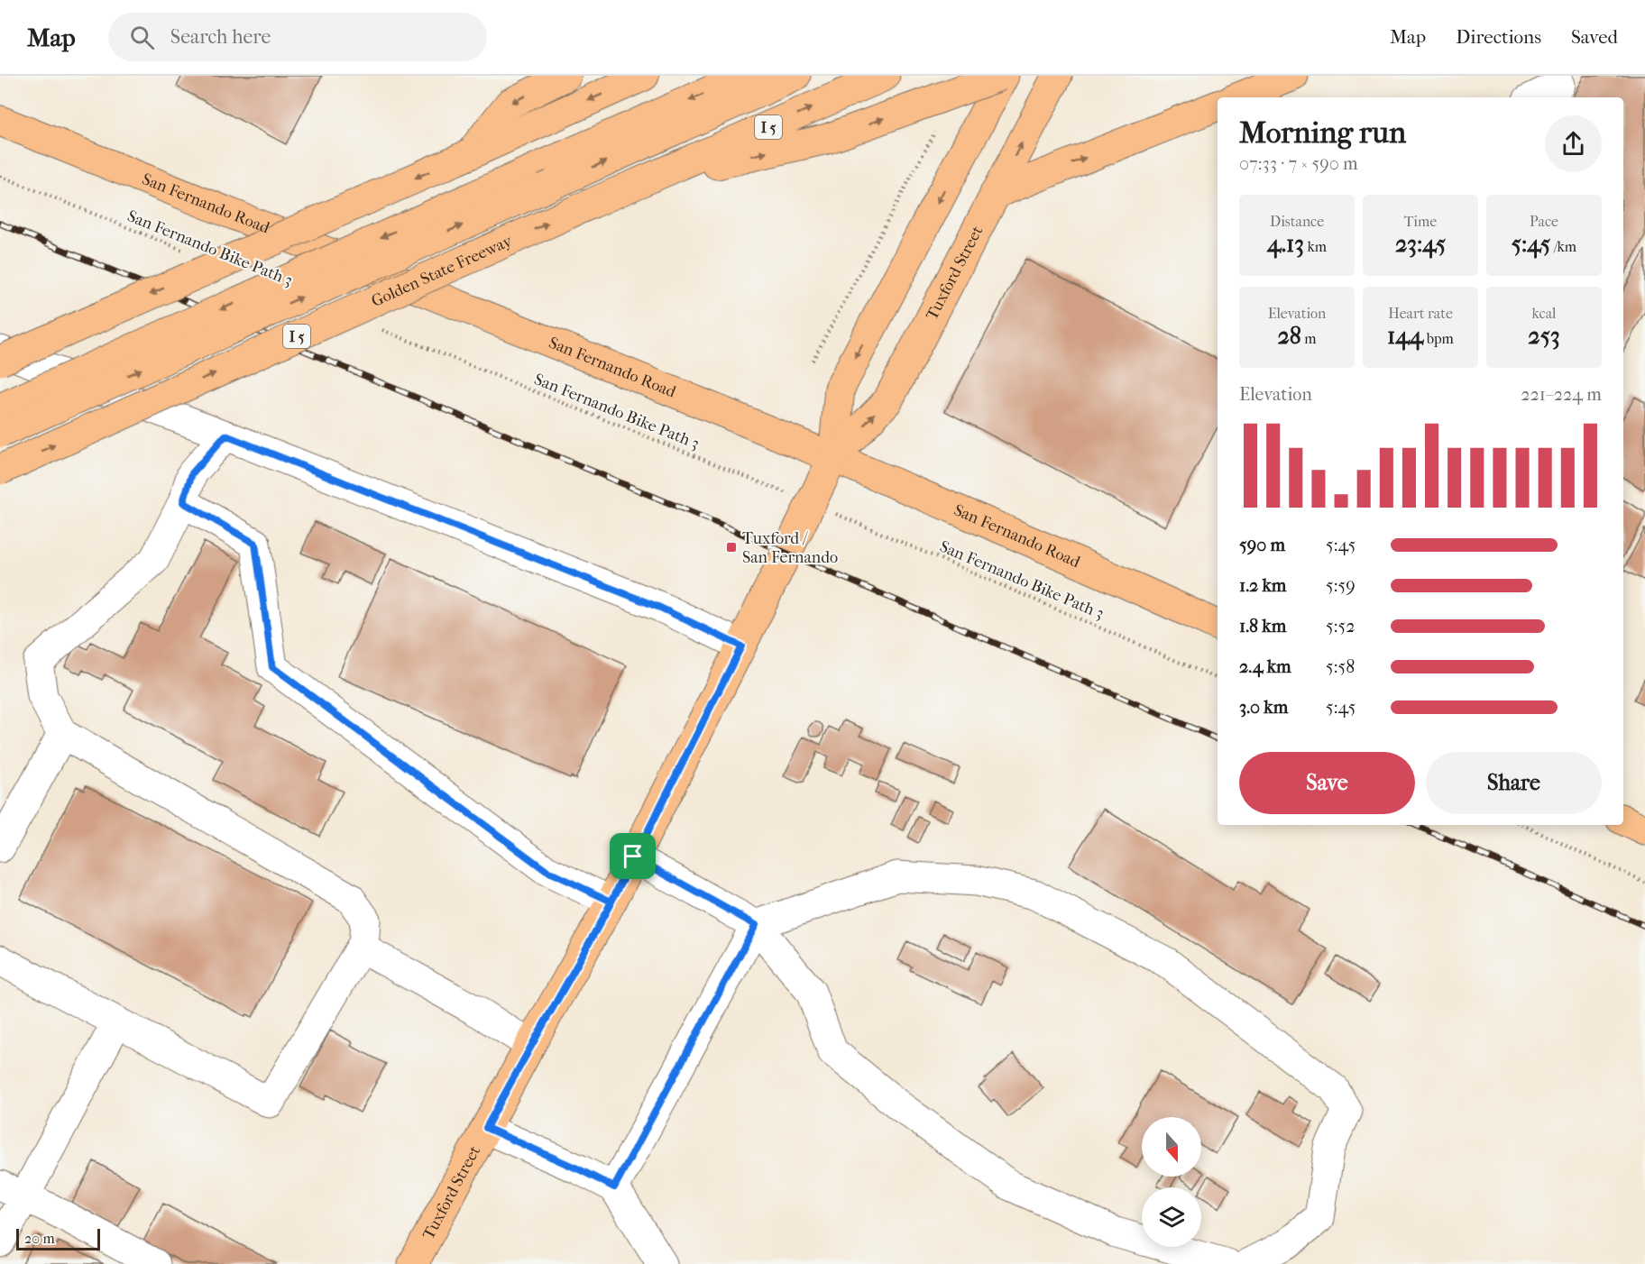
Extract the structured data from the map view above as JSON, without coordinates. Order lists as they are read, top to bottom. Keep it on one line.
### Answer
{"streets":{"main road":["I 5","San Fernando Road","Golden State Freeway","Tuxford Street"],"path":["San Fernando Bike Path 3"]},"crossings":[["San Fernando Road","Tuxford Street"],["San Fernando Bike Path 3","Tuxford Street"]],"places":{"transit":["Tuxford / San Fernando"]},"scale_bar":"20 m","north":"bottom","page":{"header":"Map","search":"Search here","nav":["Map","Directions","Saved"],"heading":["Morning run","07:33 · 7 × 590 m"],"stats":[["Distance","4.13 km"],["Time","23:45"],["Pace","5:45 /km"],["Elevation","28 m"],["Heart rate","144 bpm"],["kcal","253"]],"chart":["Elevation","221–224 m"],"list":[{"name":"590 m","note":"5:45"},{"name":"1.2 km","note":"5:59"},{"name":"1.8 km","note":"5:52"},{"name":"2.4 km","note":"5:58"},{"name":"3.0 km","note":"5:45"}],"buttons":["Save","Share"],"scale":"20 m"}}
